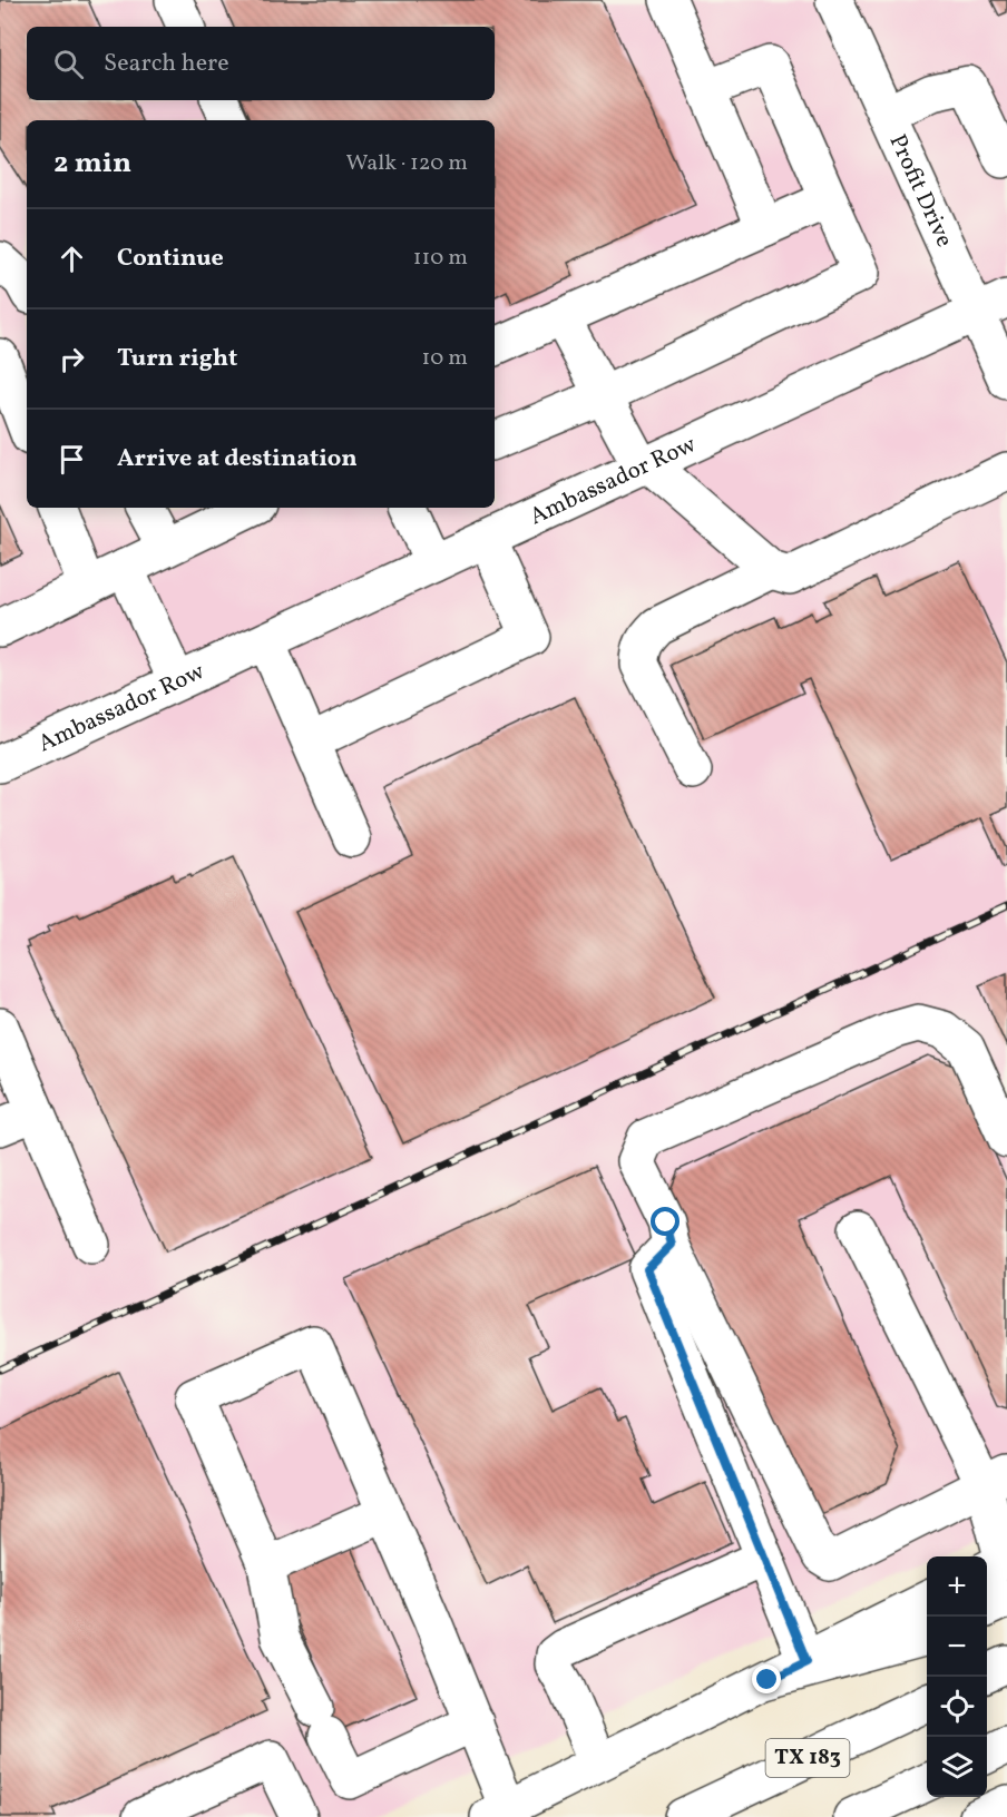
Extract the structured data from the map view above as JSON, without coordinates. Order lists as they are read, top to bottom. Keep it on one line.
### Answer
{"streets":{"main road":["Profit Drive","Ambassador Row","TX 183"]},"crossings":[["Profit Drive","Ambassador Row"]],"page":{"search":"Search here","heading":["2 min","Walk · 120 m"],"list":[["Continue","110 m"],["Turn right","10 m"],"Arrive at destination"],"map_buttons":["+","−"]}}
